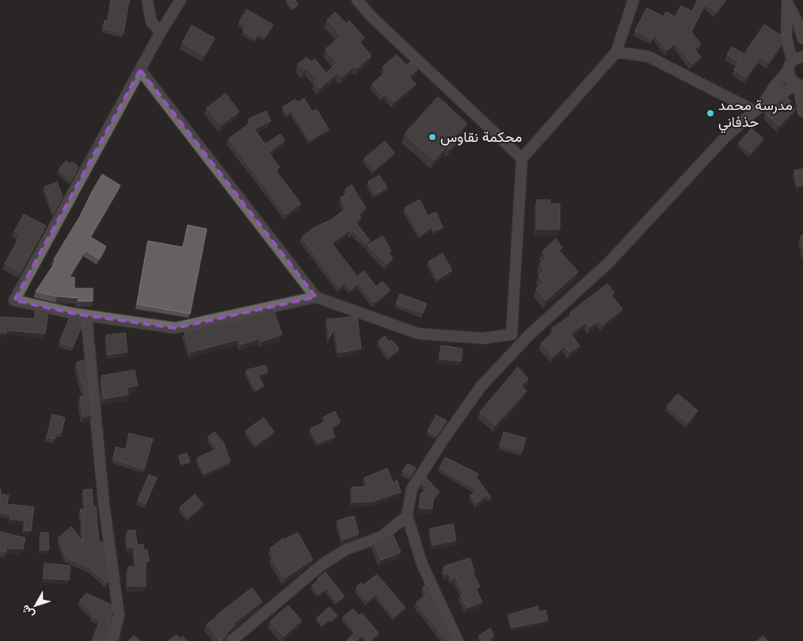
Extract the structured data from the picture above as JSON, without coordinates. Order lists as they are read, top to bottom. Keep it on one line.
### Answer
{"places":["مدرسة محمد حذفاني","محكمة نقاوس"],"north":"bottom left"}
